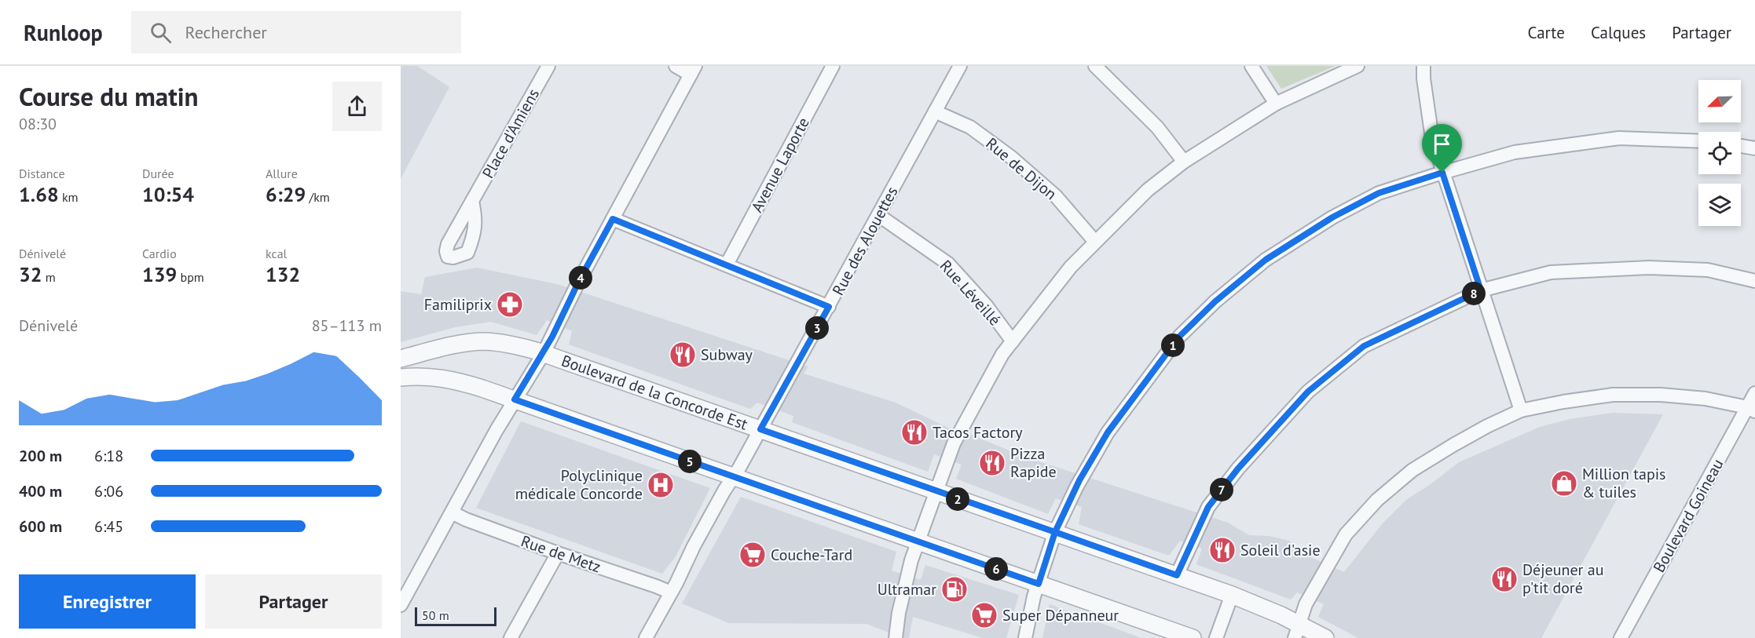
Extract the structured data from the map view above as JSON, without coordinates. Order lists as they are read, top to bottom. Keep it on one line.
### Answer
{"streets":{"street":["Place d'Amiens","Avenue Laporte","Rue de Dijon","Rue des Alouettes","Rue Léveillé","Boulevard de la Concorde Est","Boulevard Goineau","Rue de Metz"]},"crossings":[["Rue de Dijon","Rue des Alouettes"],["Rue des Alouettes","Rue Léveillé"],["Rue des Alouettes","Boulevard de la Concorde Est"],["Rue des Alouettes","Rue de Metz"]],"places":{"pharmacy":["Familiprix"],"restaurant":["Subway","Tacos Factory","Pizza Rapide","Soleil d'asie","Déjeuner au p'tit doré"],"shop":["Million tapis & tuiles"],"hospital":["Polyclinique médicale Concorde"],"supermarket":["Couche-Tard","Super Dépanneur"],"fuel station":["Ultramar"]},"scale_bar":"50 m","north":"bottom left","page":{"header":"Runloop","search":"Rechercher","nav":["Carte","Calques","Partager"],"heading":["Course du matin","08:30"],"stats":[["Distance","1.68 km"],["Durée","10:54"],["Allure","6:29 /km"],["Dénivelé","32 m"],["Cardio","139 bpm"],["kcal","132"]],"pins":["4","8","3","1","5","7","2","6"],"chart":["Dénivelé","85–113 m"],"list":[{"name":"200 m","note":"6:18"},{"name":"400 m","note":"6:06"},{"name":"600 m","note":"6:45"}],"buttons":["Enregistrer","Partager"],"scale":"50 m"}}
